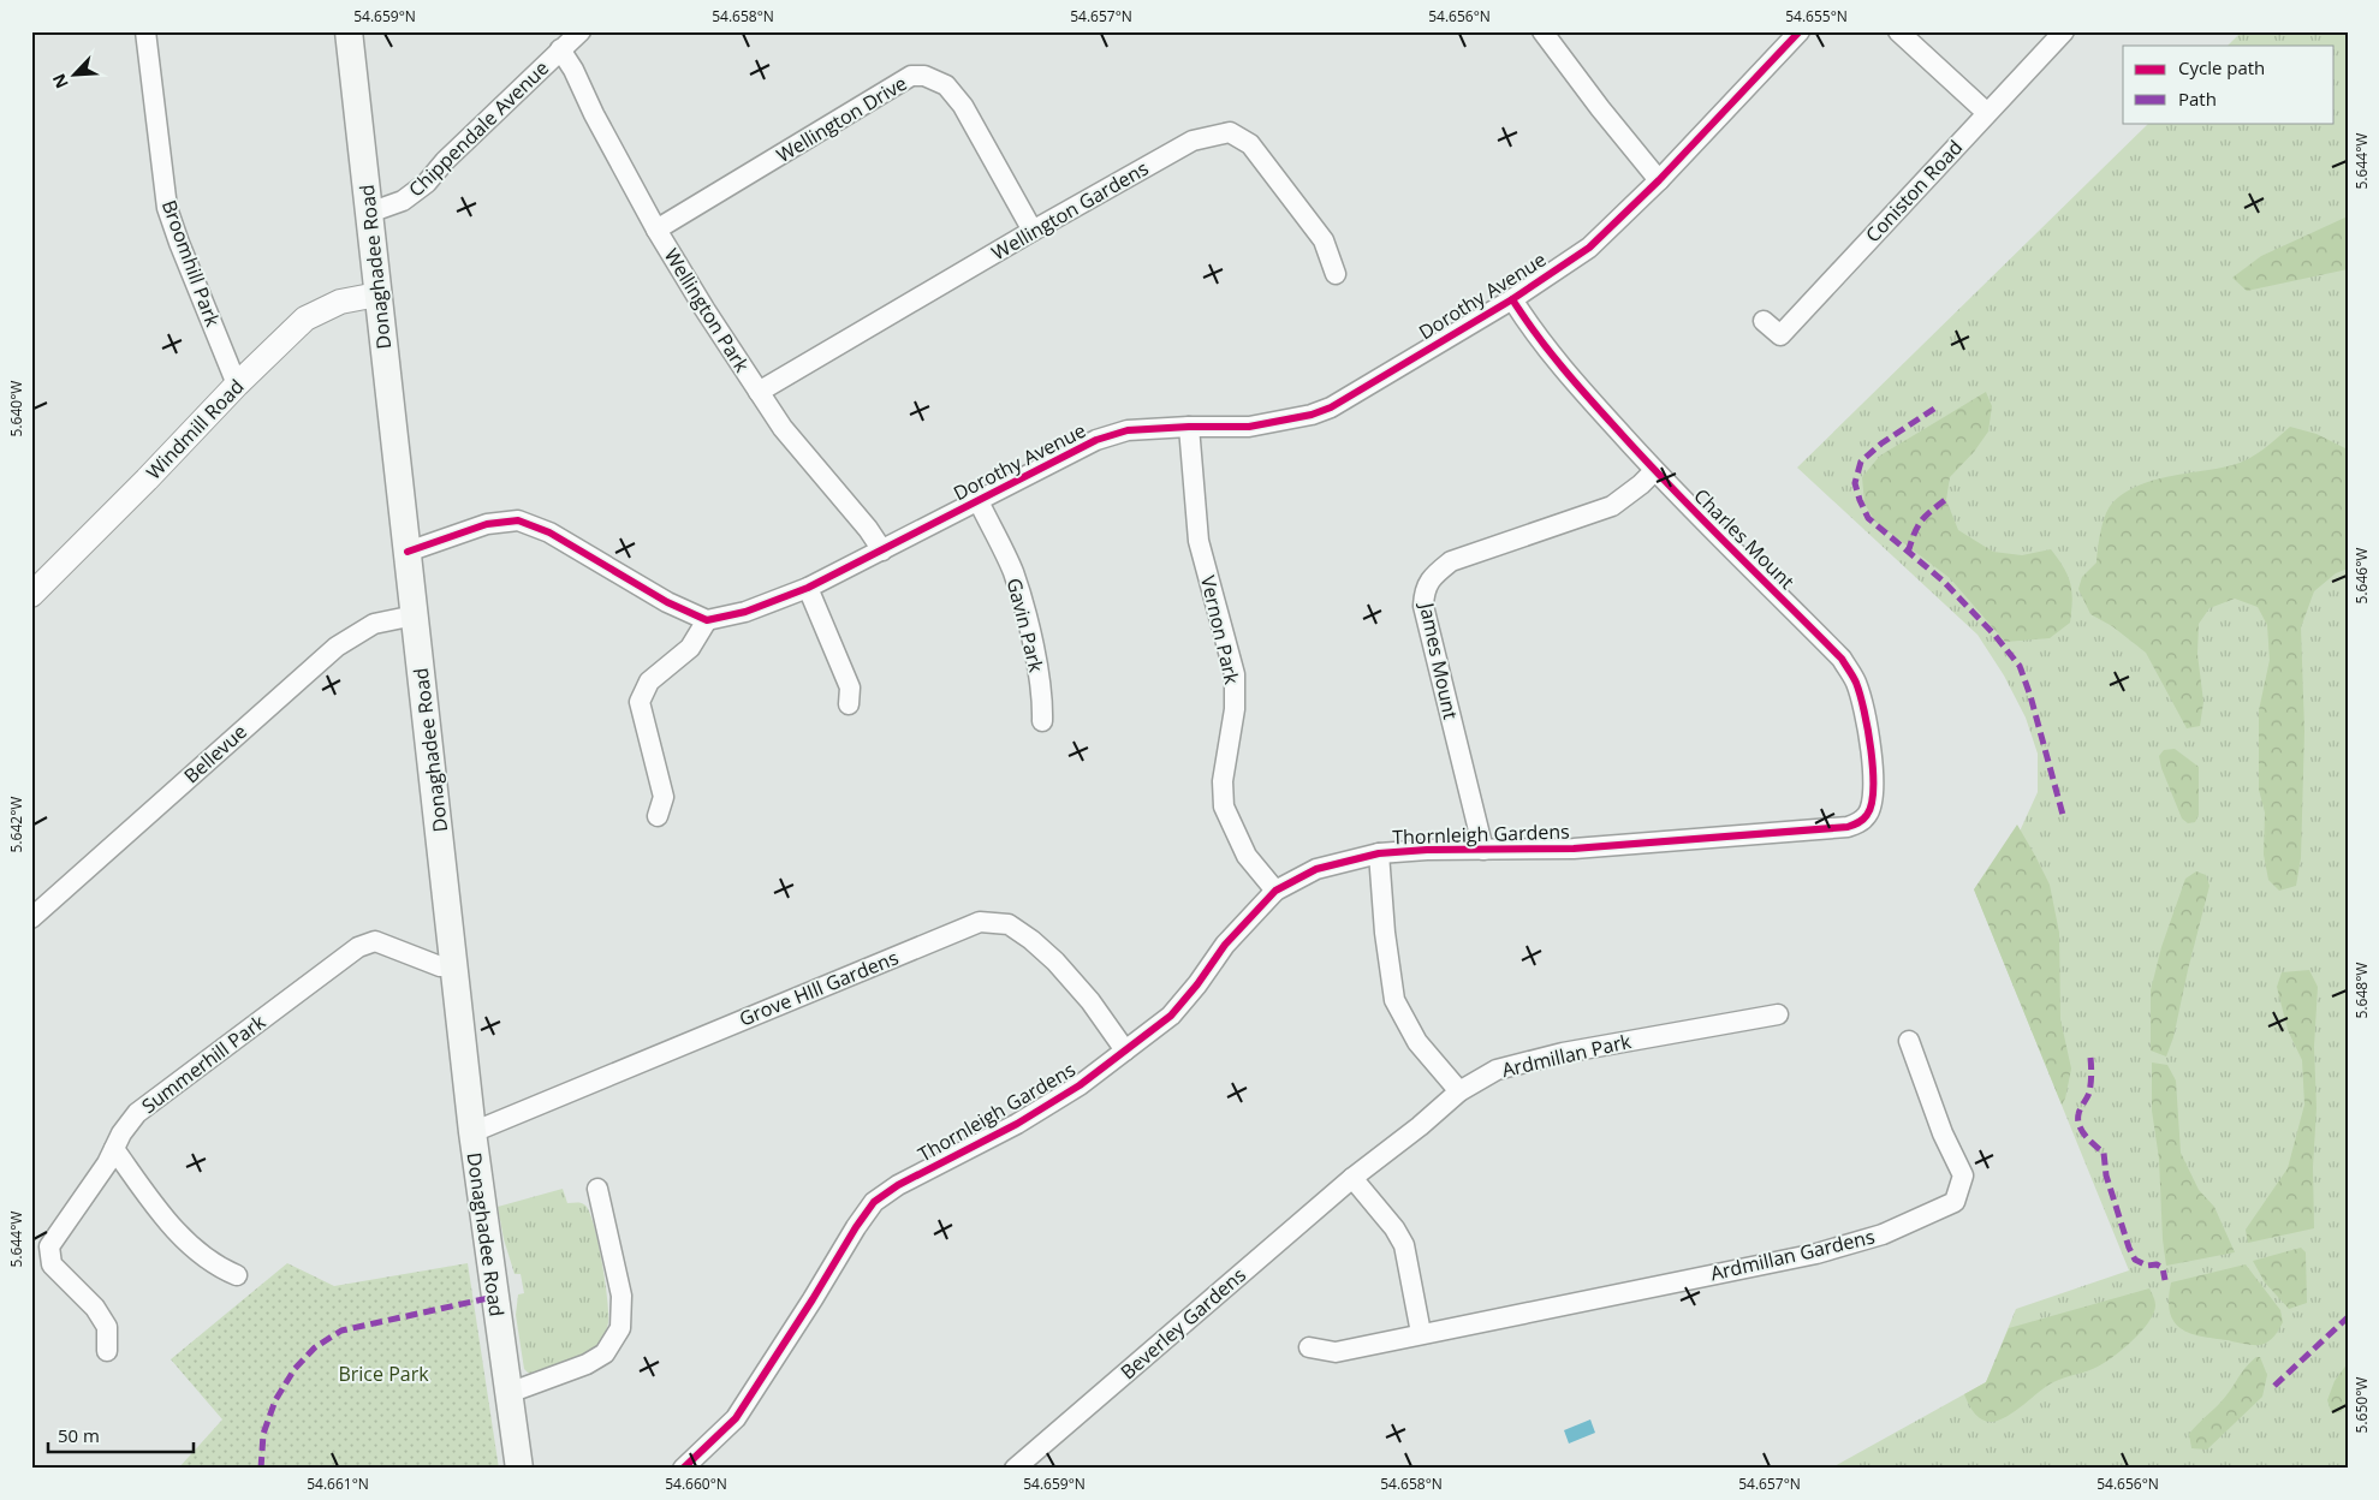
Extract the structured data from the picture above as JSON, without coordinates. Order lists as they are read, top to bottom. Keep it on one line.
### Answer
{"streets":{"main road":["Donaghadee Road"],"street":["Wellington Drive","Chippendale Avenue","Coniston Road","Wellington Gardens","Broomhill Park","Dorothy Avenue","Wellington Park","Windmill Road","Charles Mount","Gavin Park","Vernon Park","James Mount","Bellevue","Thornleigh Gardens","Grove HIll Gardens","Ardmillan Park","Summerhill Park","Ardmillan Gardens","Beverley Gardens"]},"crossings":[["Wellington Drive","Wellington Gardens"],["Wellington Drive","Wellington Park"],["Chippendale Avenue","Donaghadee Road"],["Chippendale Avenue","Wellington Park"],["Wellington Gardens","Wellington Park"],["Broomhill Park","Windmill Road"],["Donaghadee Road","Windmill Road"],["Donaghadee Road","Bellevue"],["Donaghadee Road","Grove HIll Gardens"],["Donaghadee Road","Summerhill Park"],["Dorothy Avenue","Wellington Park"],["Dorothy Avenue","Charles Mount"],["Dorothy Avenue","Gavin Park"],["Dorothy Avenue","Vernon Park"],["Charles Mount","James Mount"],["Charles Mount","Thornleigh Gardens"],["Vernon Park","Thornleigh Gardens"],["James Mount","Thornleigh Gardens"],["Thornleigh Gardens","Grove HIll Gardens"],["Ardmillan Park","Beverley Gardens"]],"parks":["Brice Park"],"legend":["Cycle path","Path"],"scale_bar":"50 m","north":"bottom left","coordinates":["54.659°N","54.658°N","54.657°N","54.656°N","54.655°N","5.644°W","5.640°W","5.646°W","5.642°W","5.648°W","5.650°W","54.661°N","54.660°N"]}
